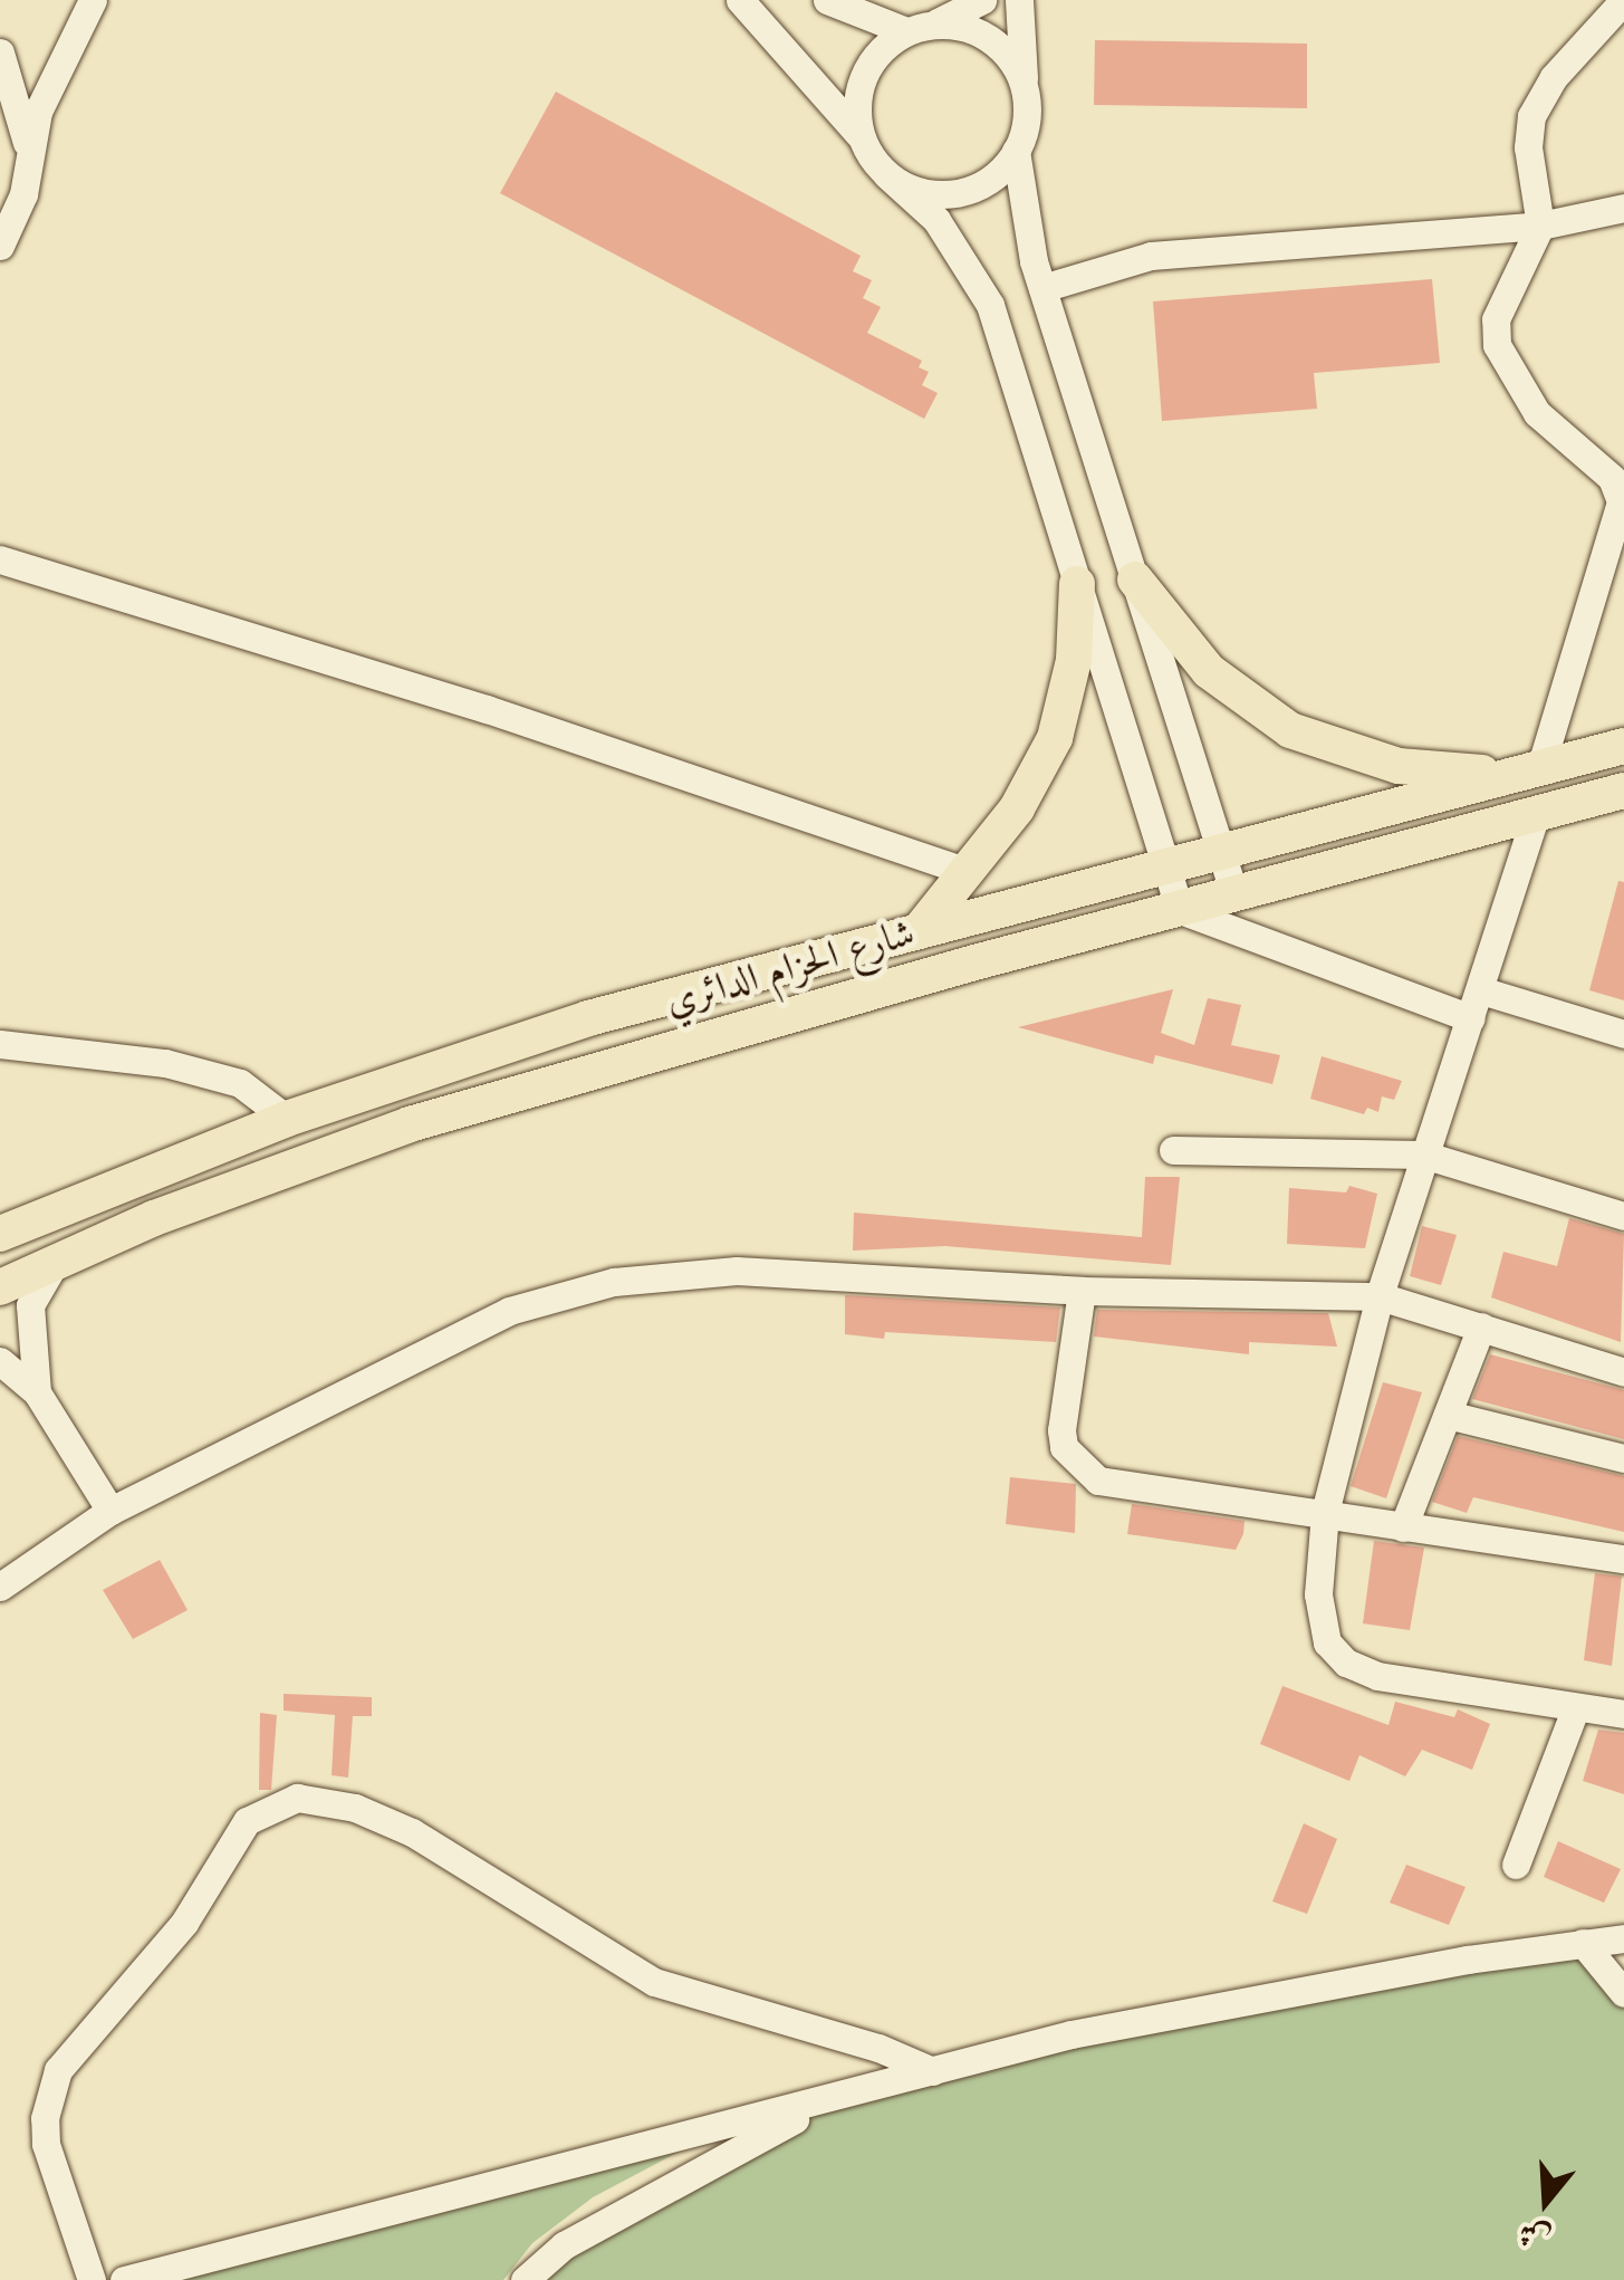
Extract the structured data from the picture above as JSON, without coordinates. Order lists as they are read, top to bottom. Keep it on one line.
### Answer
{"streets":{"main road":["شارع الحزام الدائري"]},"north":"bottom"}
